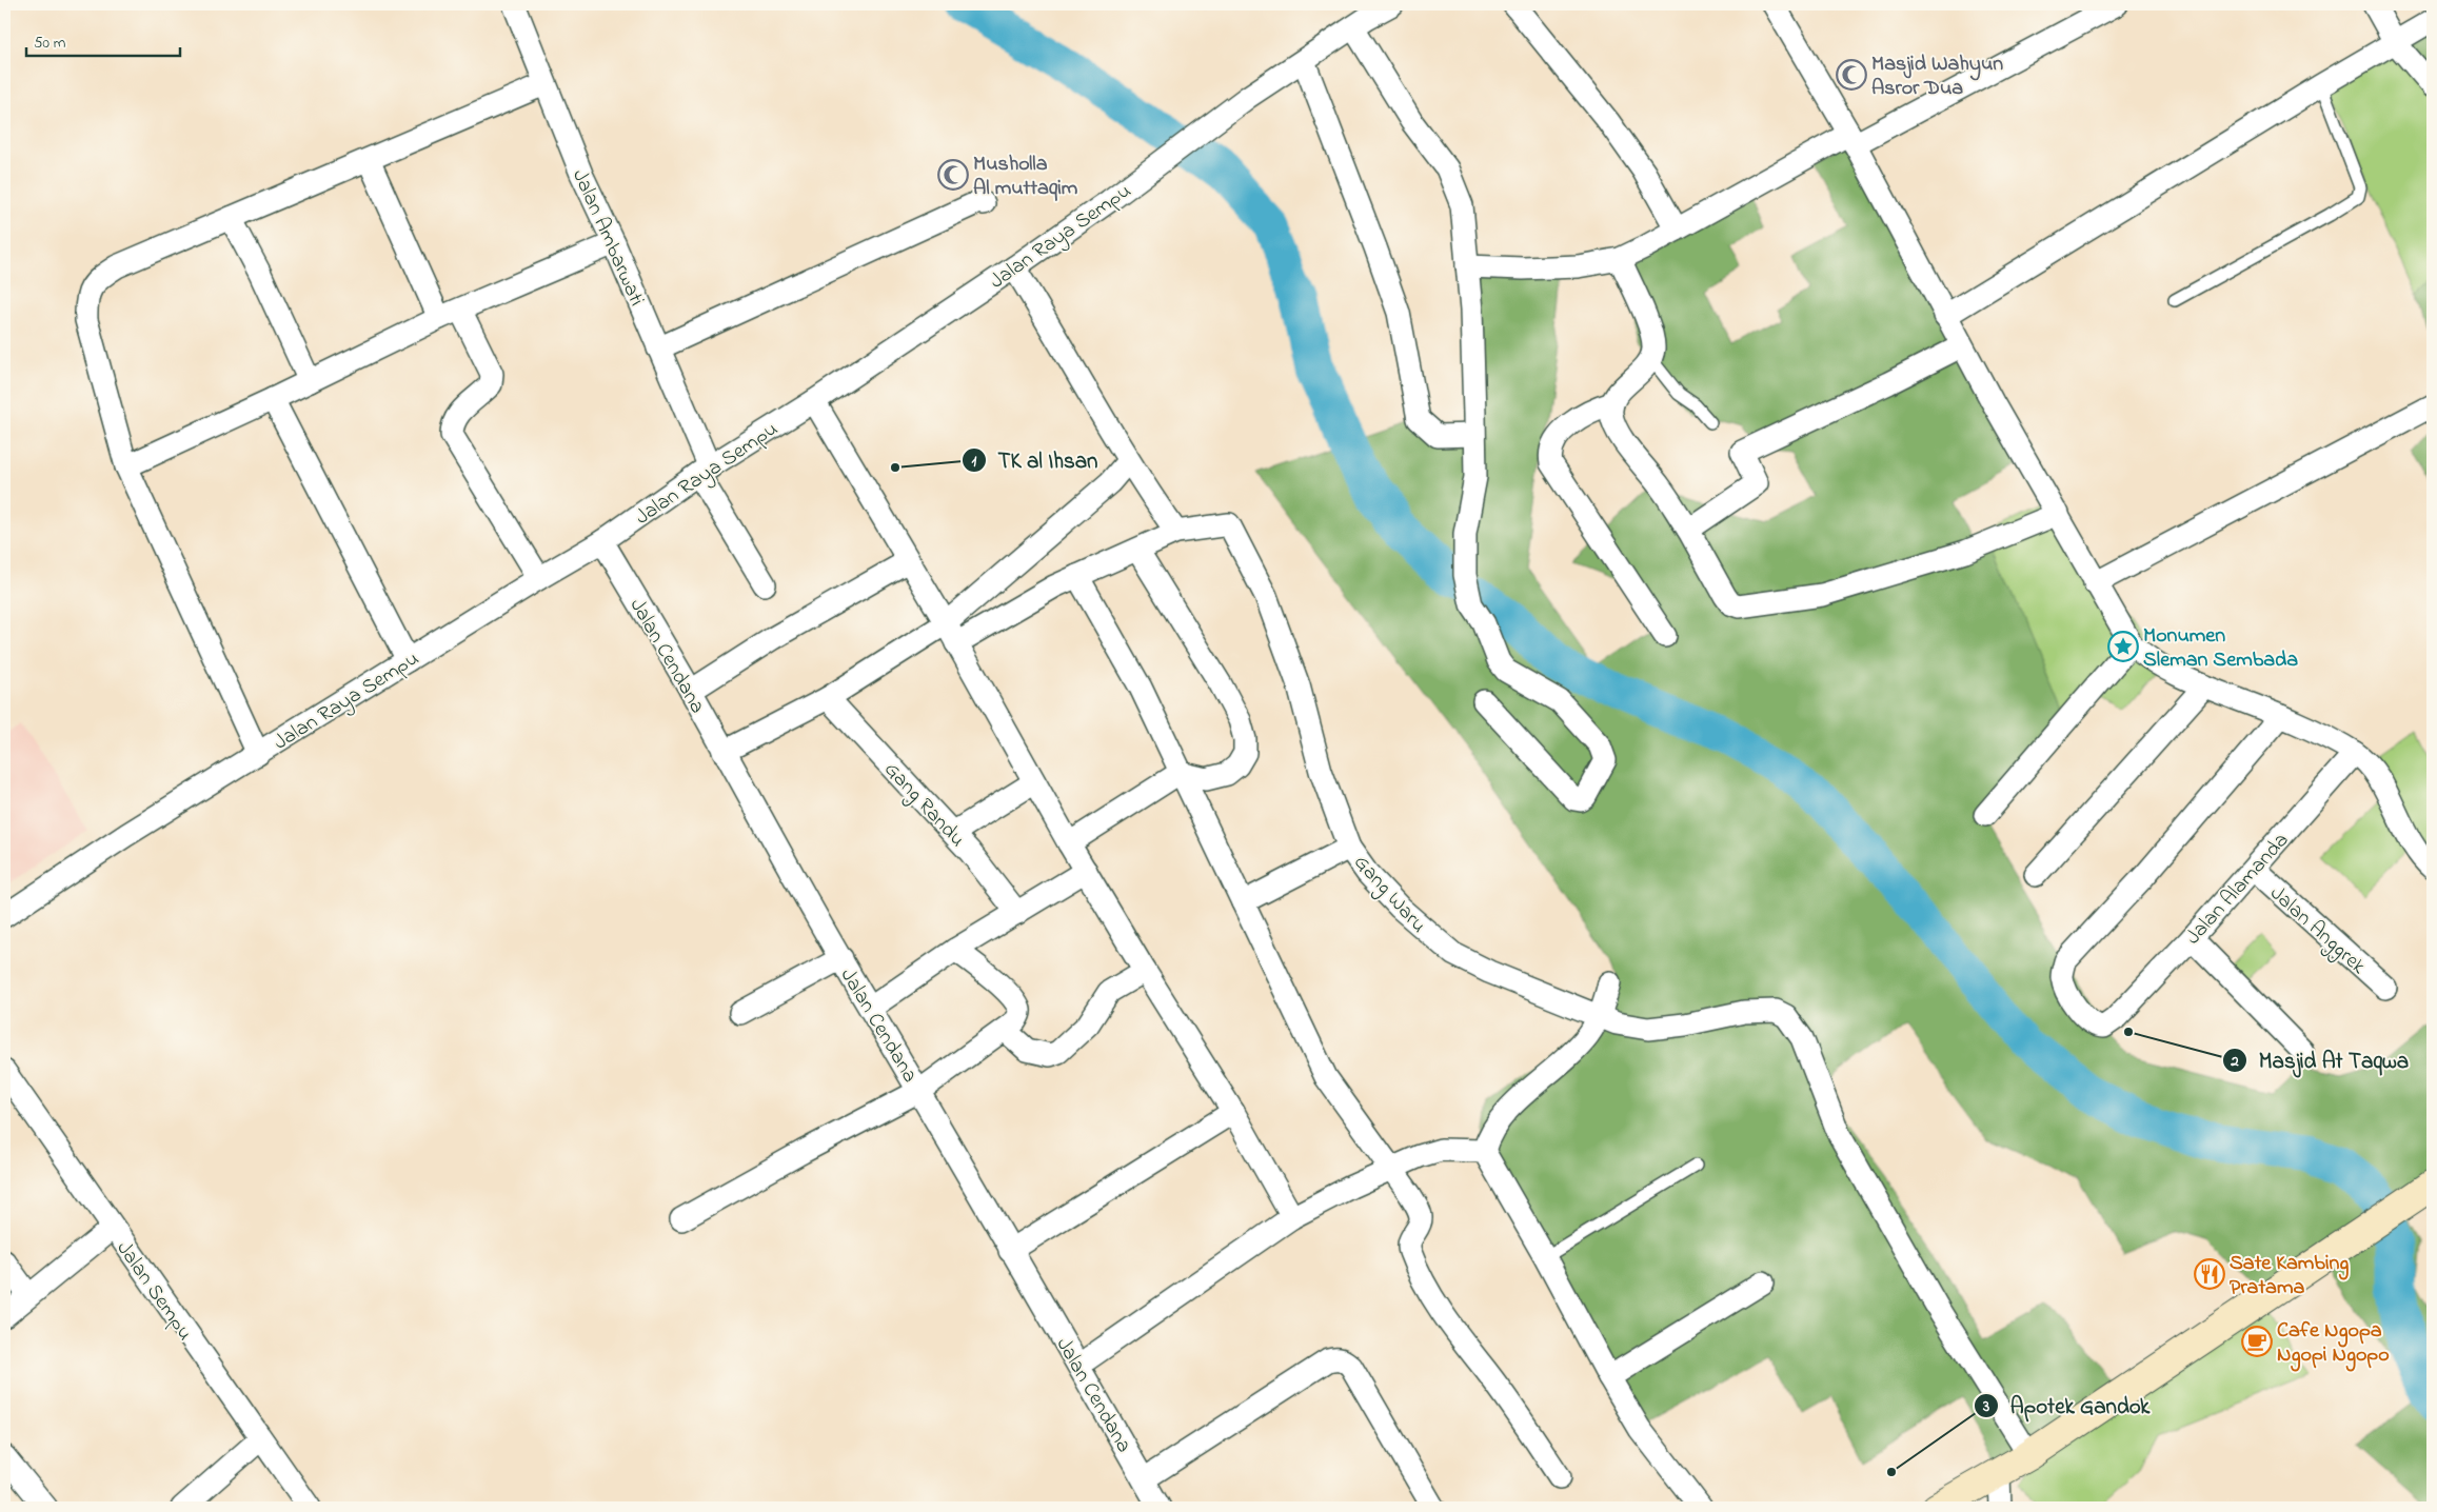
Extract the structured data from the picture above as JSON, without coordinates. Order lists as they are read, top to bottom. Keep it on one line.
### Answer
{"streets":{"street":["Jalan Raya Sempu","Jalan Ambarwati","Jalan Cendana","Gang Randu","Jalan Alamanda","Gang Waru","Jalan Anggrek","Jalan Sempu"]},"crossings":[["Jalan Raya Sempu","Jalan Ambarwati"],["Jalan Raya Sempu","Jalan Cendana"],["Jalan Alamanda","Jalan Anggrek"]],"places":{"mosque":["Masjid Wahyun Asror Dua","Musholla Al muttaqim"],"other":["TK al Ihsan","Masjid At Taqwa","Apotek Gandok"],"place":["Monumen Sleman Sembada"],"restaurant":["Sate Kambing Pratama"],"cafe":["Cafe Ngopa Ngopi Ngopo"]},"scale_bar":"50 m"}
